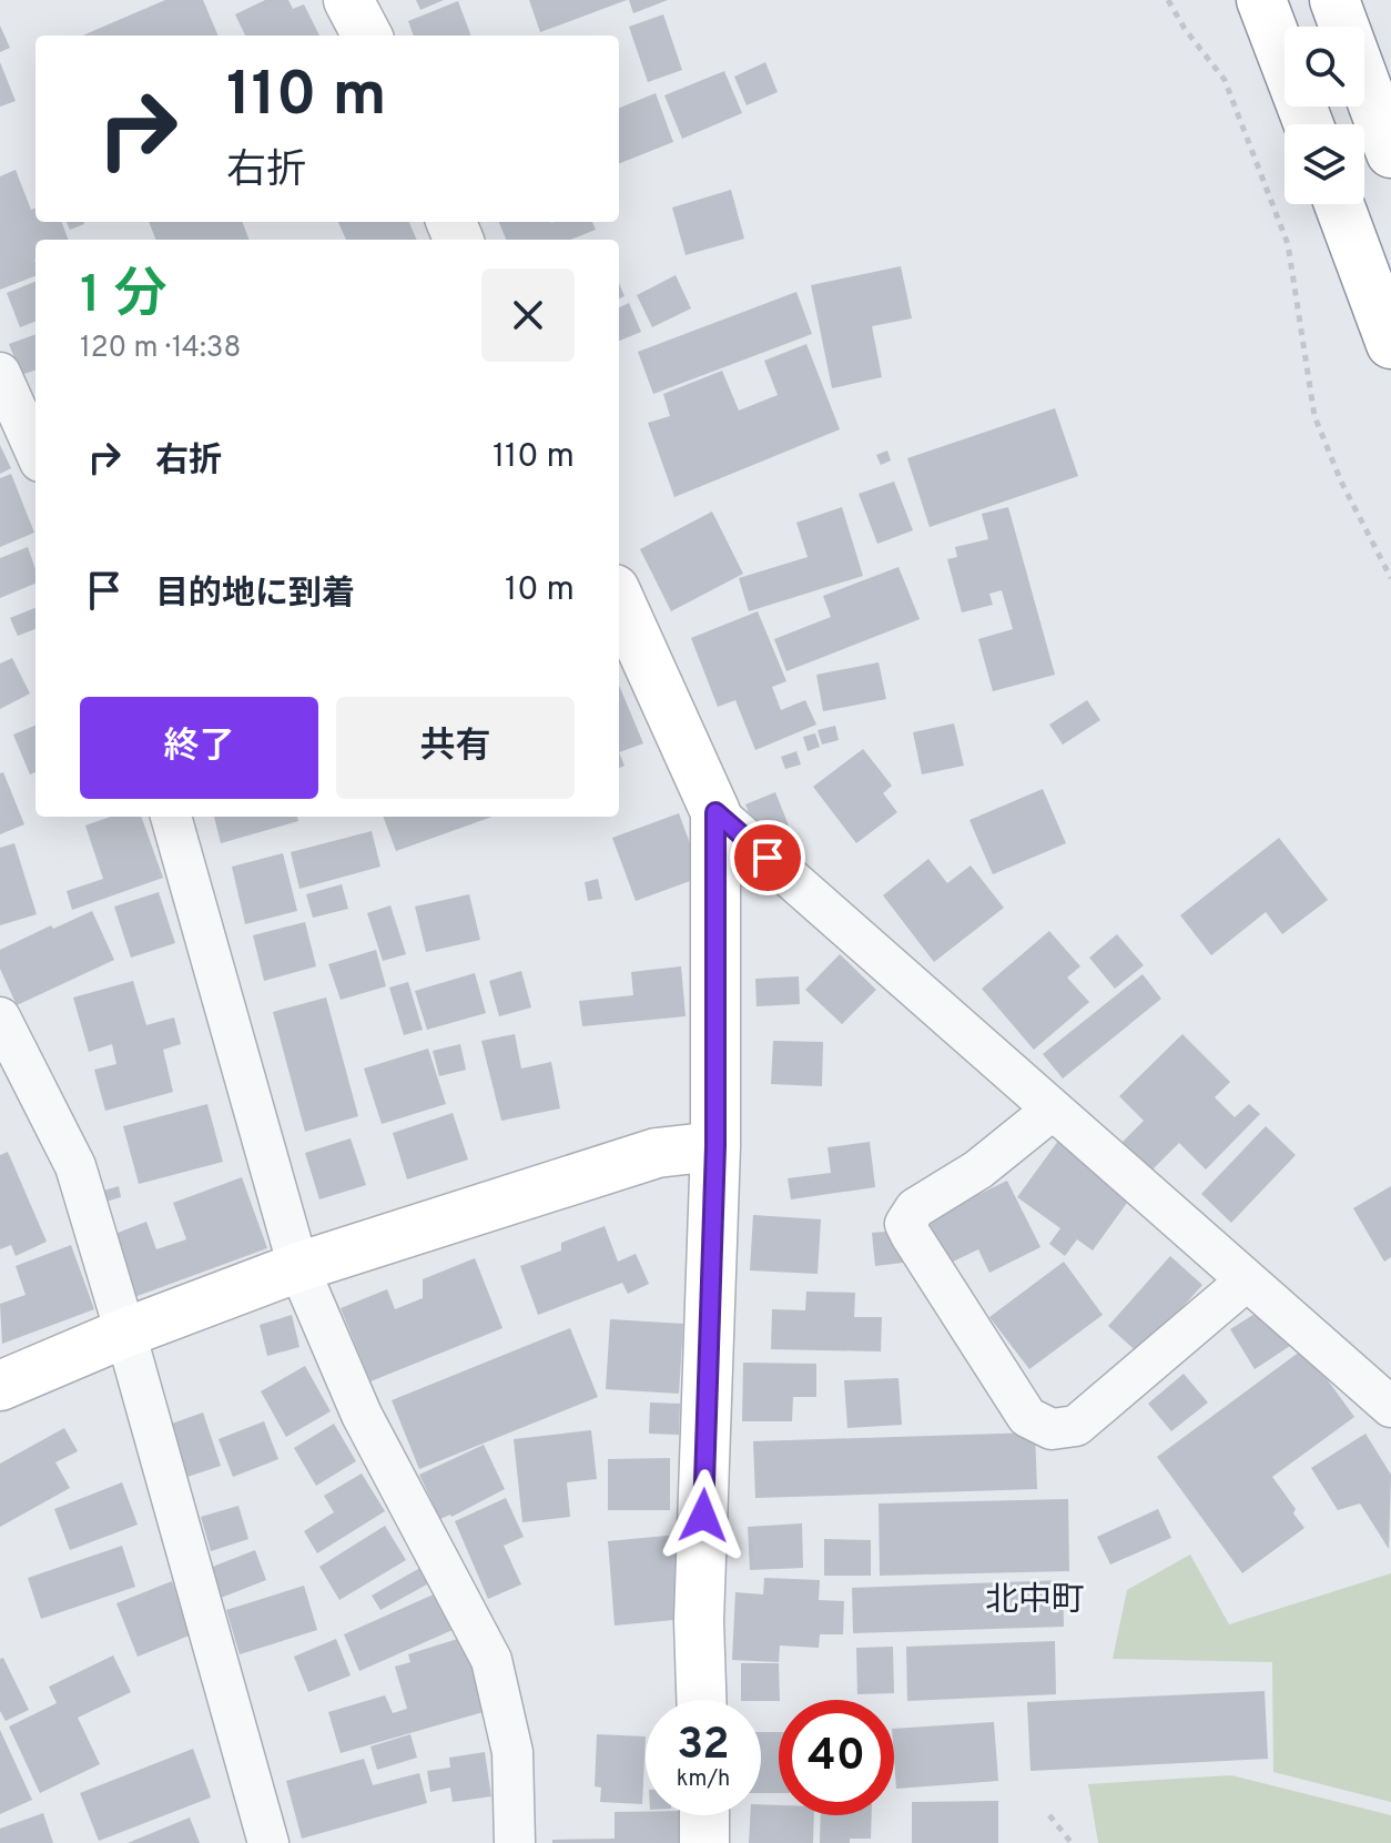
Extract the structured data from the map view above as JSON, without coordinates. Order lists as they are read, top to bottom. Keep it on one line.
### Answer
{"districts":["北中町"],"page":{"turn":["110 m","右折"],"heading":["1 分","120 m · 14:38"],"list":[{"name":"右折","value":"110 m"},{"name":"目的地に到着","value":"10 m"}],"buttons":["終了","共有"],"speed":"32 km/h","limit":"40"}}
